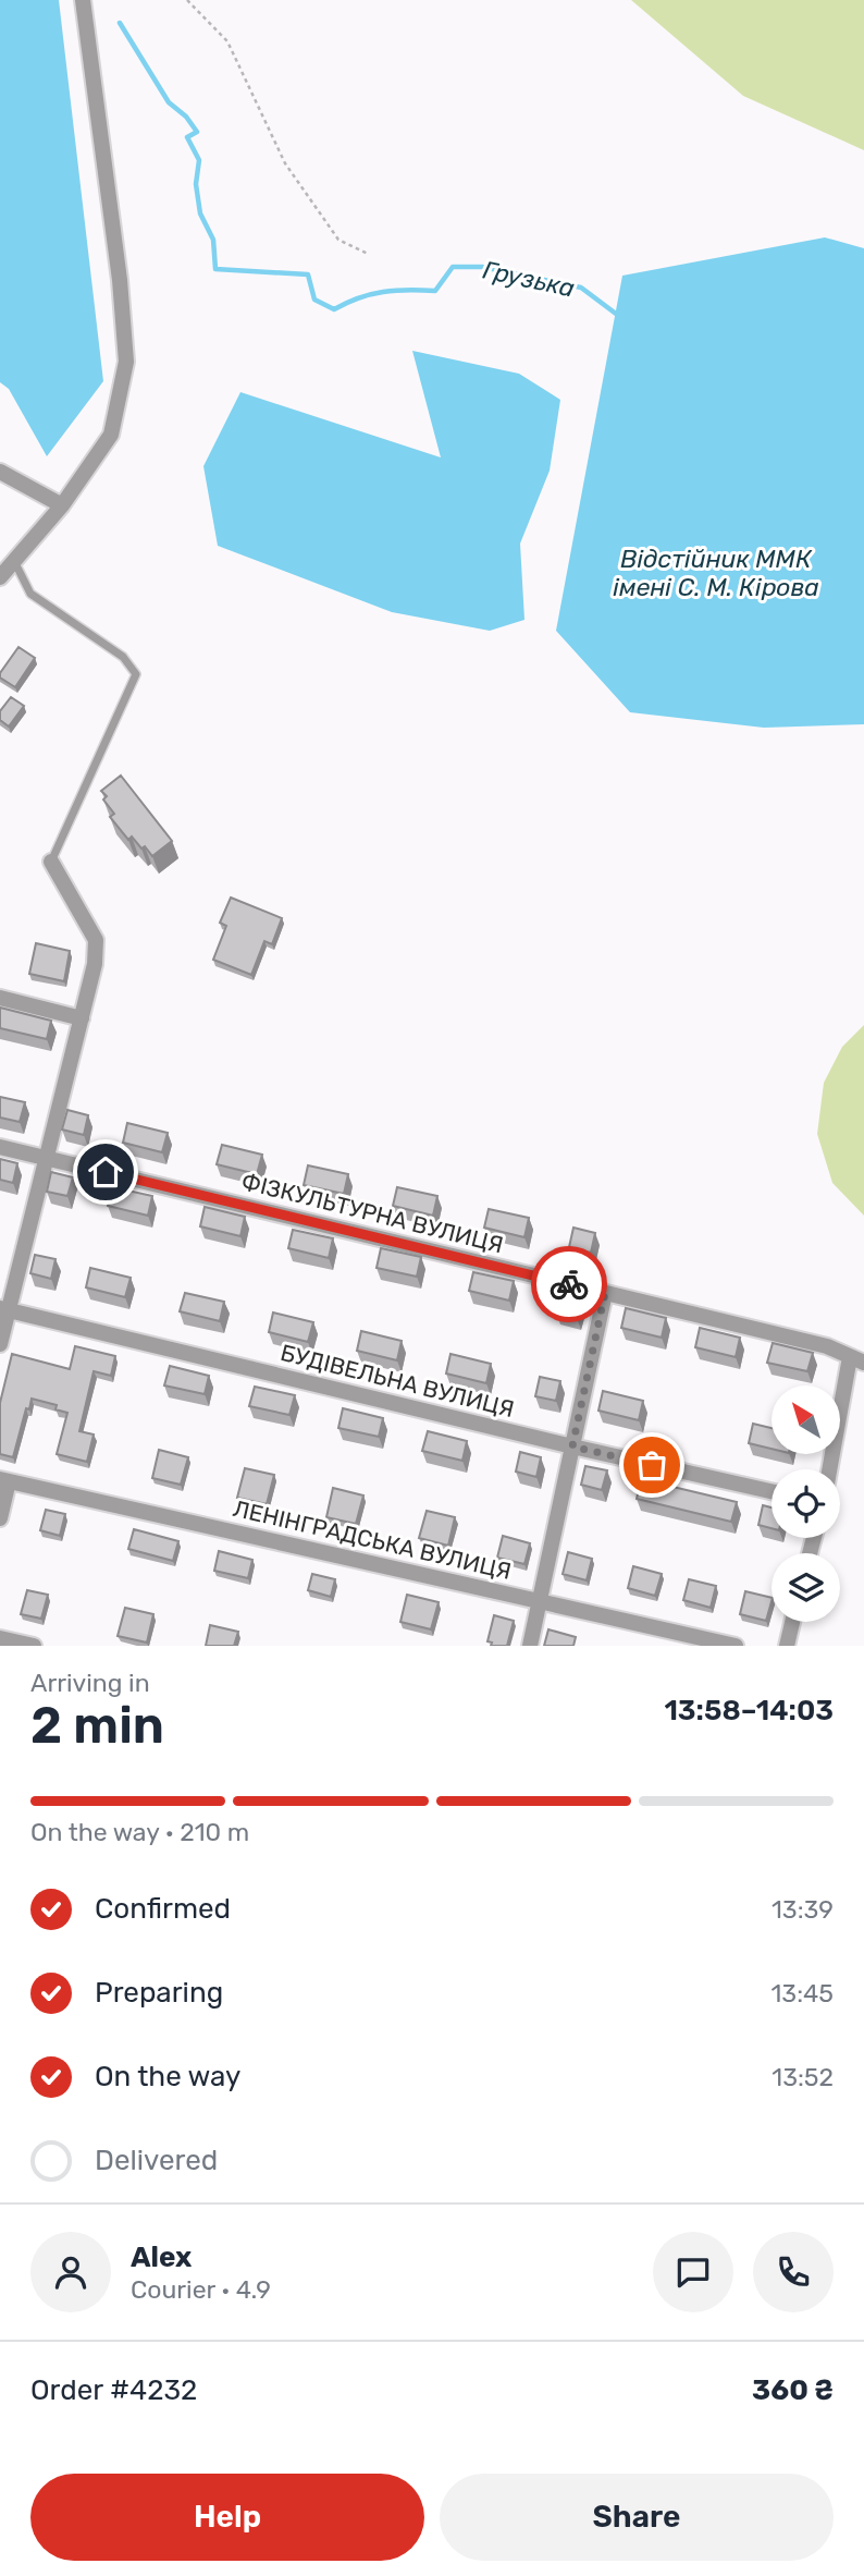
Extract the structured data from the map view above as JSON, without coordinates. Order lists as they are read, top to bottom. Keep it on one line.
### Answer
{"streets":{"street":["ФIЗКУЛЬТУРНА ВУЛИЦЯ","БУДІВЕЛЬНА ВУЛИЦЯ","ЛЕНІНГРАДСЬКА ВУЛИЦЯ"]},"water":["Грузька","Відстійник ММК імені С. М. Кірова"],"north":"top left","page":{"heading":["2 min","Arriving in","13:58–14:03"],"panel":["Alex","Courier · 4.9","Order #4232","360 ₴"],"bar":"On the way · 210 m","list":[["Confirmed","13:39"],["Preparing","13:45"],["On the way","13:52"],"Delivered"],"buttons":["Help","Share"]}}
